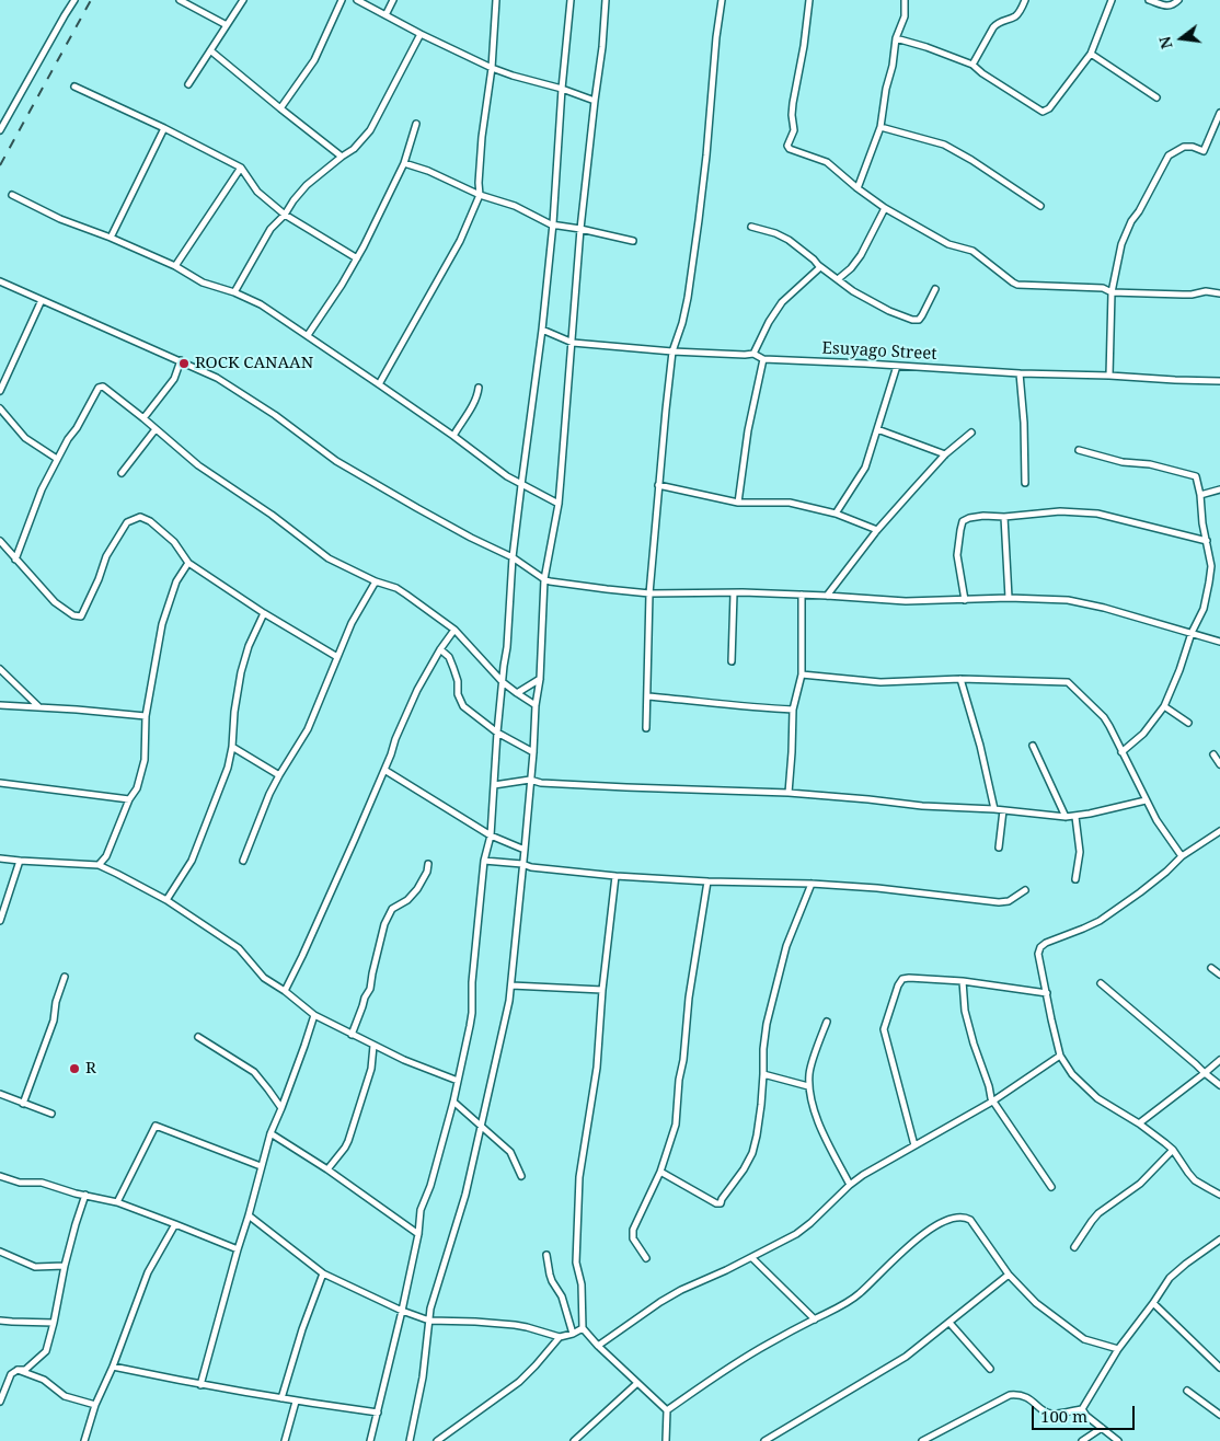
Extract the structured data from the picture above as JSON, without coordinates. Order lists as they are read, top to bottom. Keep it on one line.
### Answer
{"streets":{"street":["Esuyago Street"]},"places":["ROCK CANAAN","R"],"scale_bar":"100 m","north":"left"}
